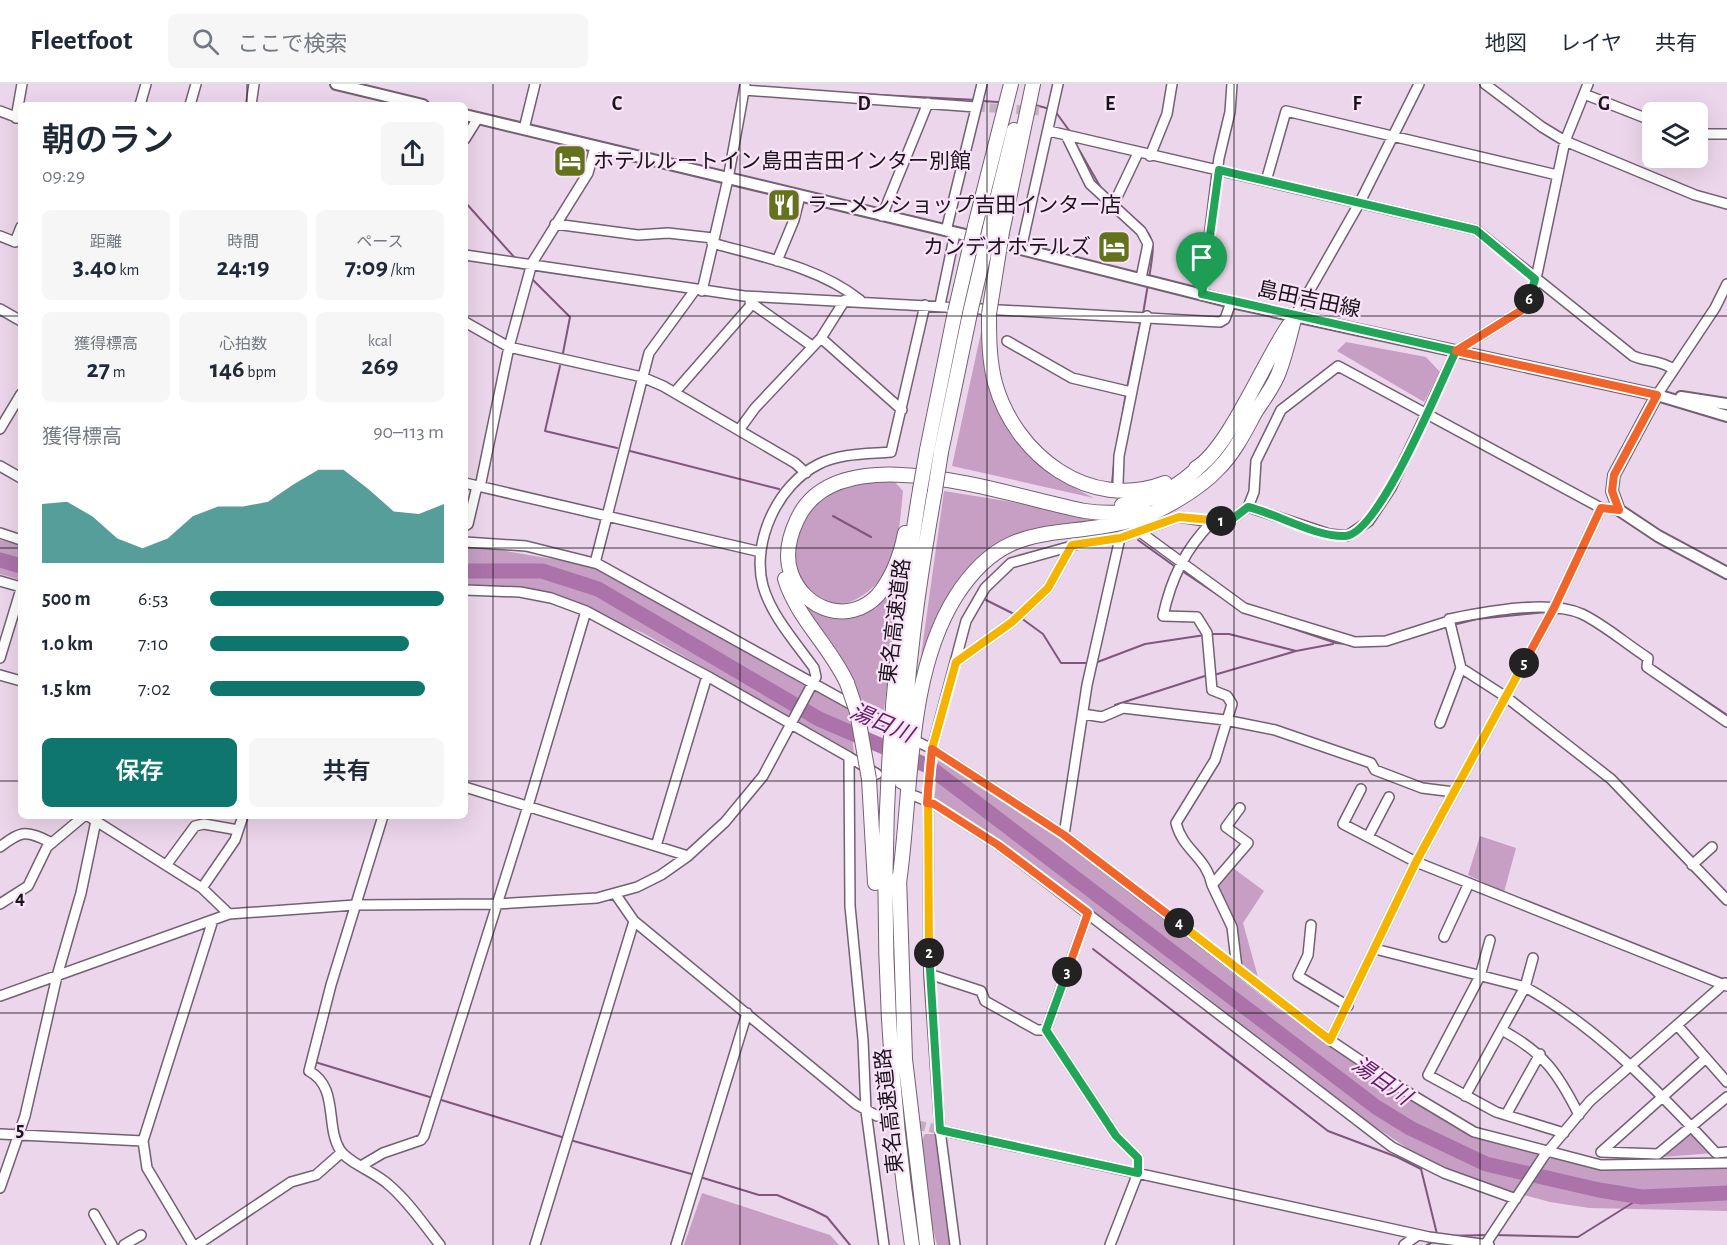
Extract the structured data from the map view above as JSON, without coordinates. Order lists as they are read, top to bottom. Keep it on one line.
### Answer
{"streets":{"highway":["東名高速道路"],"main road":["島田吉田線"]},"water":["湯日川"],"places":{"hotel":["ホテルルートイン島田吉田インター別館","カンデオホテルズ"],"restaurant":["ラーメンショップ吉田インター店"]},"page":{"header":"Fleetfoot","search":"ここで検索","nav":["地図","レイヤ","共有"],"heading":["朝のラン","09:29"],"stats":[["距離","3.40 km"],["時間","24:19"],["ペース","7:09 /km"],["獲得標高","27 m"],["心拍数","146 bpm"],["kcal","269"]],"pins":["6","1","5","4","2","3"],"chart":["獲得標高","90–113 m"],"list":[{"name":"500 m","note":"6:53"},{"name":"1.0 km","note":"7:10"},{"name":"1.5 km","note":"7:02"}],"buttons":["保存","共有"]},"grid":{"columns":["C","D","E","F","G"],"rows":["4","5"]}}
